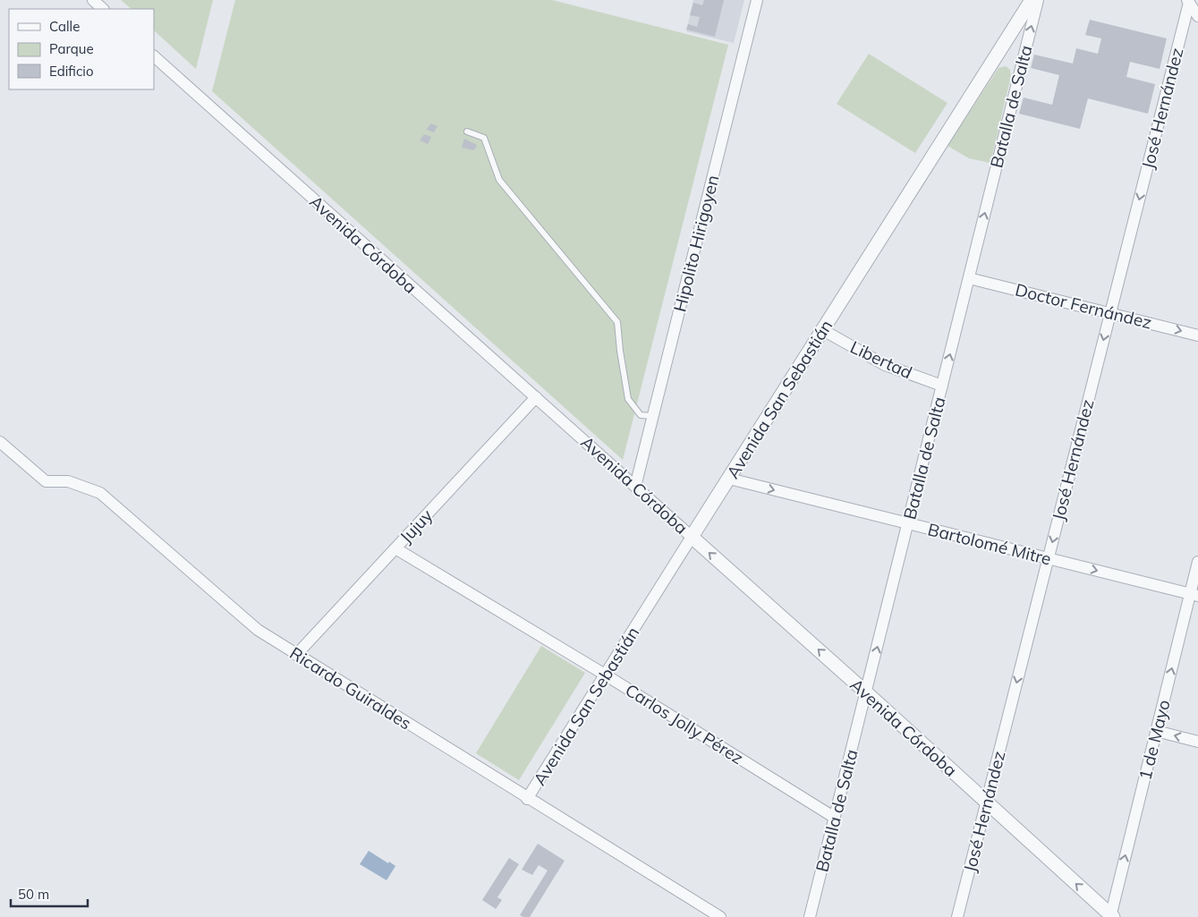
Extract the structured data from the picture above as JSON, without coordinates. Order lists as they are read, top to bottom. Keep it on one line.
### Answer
{"streets":{"street":["Batalla de Salta","José Hernández","Hipolito Hirigoyen","Avenida Córdoba","Doctor Fernández","Libertad","Avenida San Sebastián","Jujuy","Bartolomé Mitre","Ricardo Guiraldes","Carlos Jolly Pérez","1 de Mayo"]},"crossings":[["Batalla de Salta","Avenida Córdoba"],["Batalla de Salta","Doctor Fernández"],["Batalla de Salta","Libertad"],["Batalla de Salta","Bartolomé Mitre"],["Batalla de Salta","Carlos Jolly Pérez"],["José Hernández","Avenida Córdoba"],["José Hernández","Doctor Fernández"],["José Hernández","Bartolomé Mitre"],["Hipolito Hirigoyen","Avenida Córdoba"],["Avenida Córdoba","Avenida San Sebastián"],["Avenida Córdoba","Jujuy"],["Avenida Córdoba","1 de Mayo"],["Libertad","Avenida San Sebastián"],["Avenida San Sebastián","Bartolomé Mitre"],["Avenida San Sebastián","Ricardo Guiraldes"],["Avenida San Sebastián","Carlos Jolly Pérez"],["Jujuy","Ricardo Guiraldes"],["Jujuy","Carlos Jolly Pérez"],["Bartolomé Mitre","1 de Mayo"]],"one_way":["Batalla de Salta","José Hernández","Doctor Fernández","Bartolomé Mitre","1 de Mayo"],"legend":["Calle","Parque","Edificio"],"scale_bar":"50 m"}
